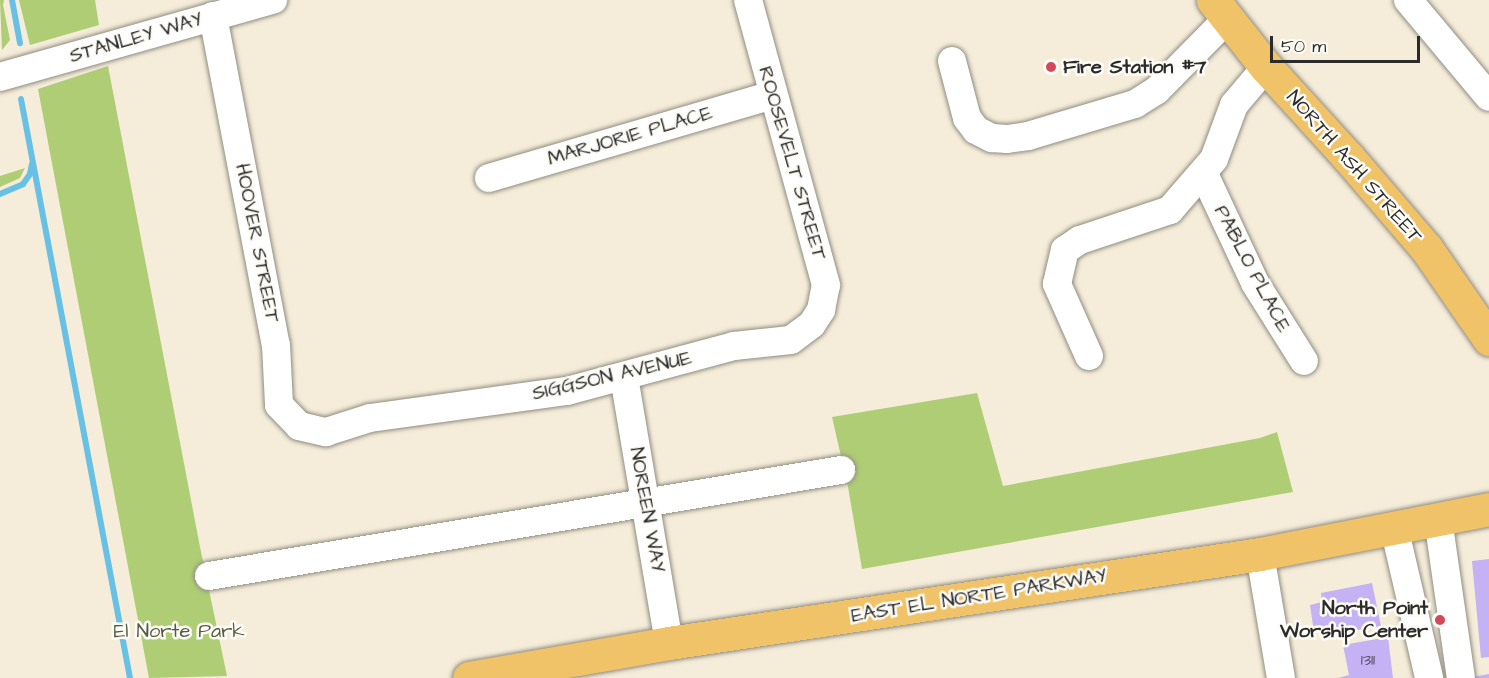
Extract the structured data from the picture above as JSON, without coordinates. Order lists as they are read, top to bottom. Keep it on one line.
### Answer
{"streets":{"main road":["NORTH ASH STREET","EAST EL NORTE PARKWAY"],"street":["STANLEY WAY","MARJORIE PLACE","ROOSEVELT STREET","HOOVER STREET","PABLO PLACE","SIGGSON AVENUE","NOREEN WAY"]},"crossings":[["STANLEY WAY","HOOVER STREET"],["MARJORIE PLACE","ROOSEVELT STREET"],["ROOSEVELT STREET","SIGGSON AVENUE"],["HOOVER STREET","SIGGSON AVENUE"],["SIGGSON AVENUE","NOREEN WAY"],["NOREEN WAY","EAST EL NORTE PARKWAY"]],"parks":["El Norte Park"],"places":["Fire Station #7","North Point Worship Center"],"house_numbers":["1311"],"scale_bar":"50 m"}
